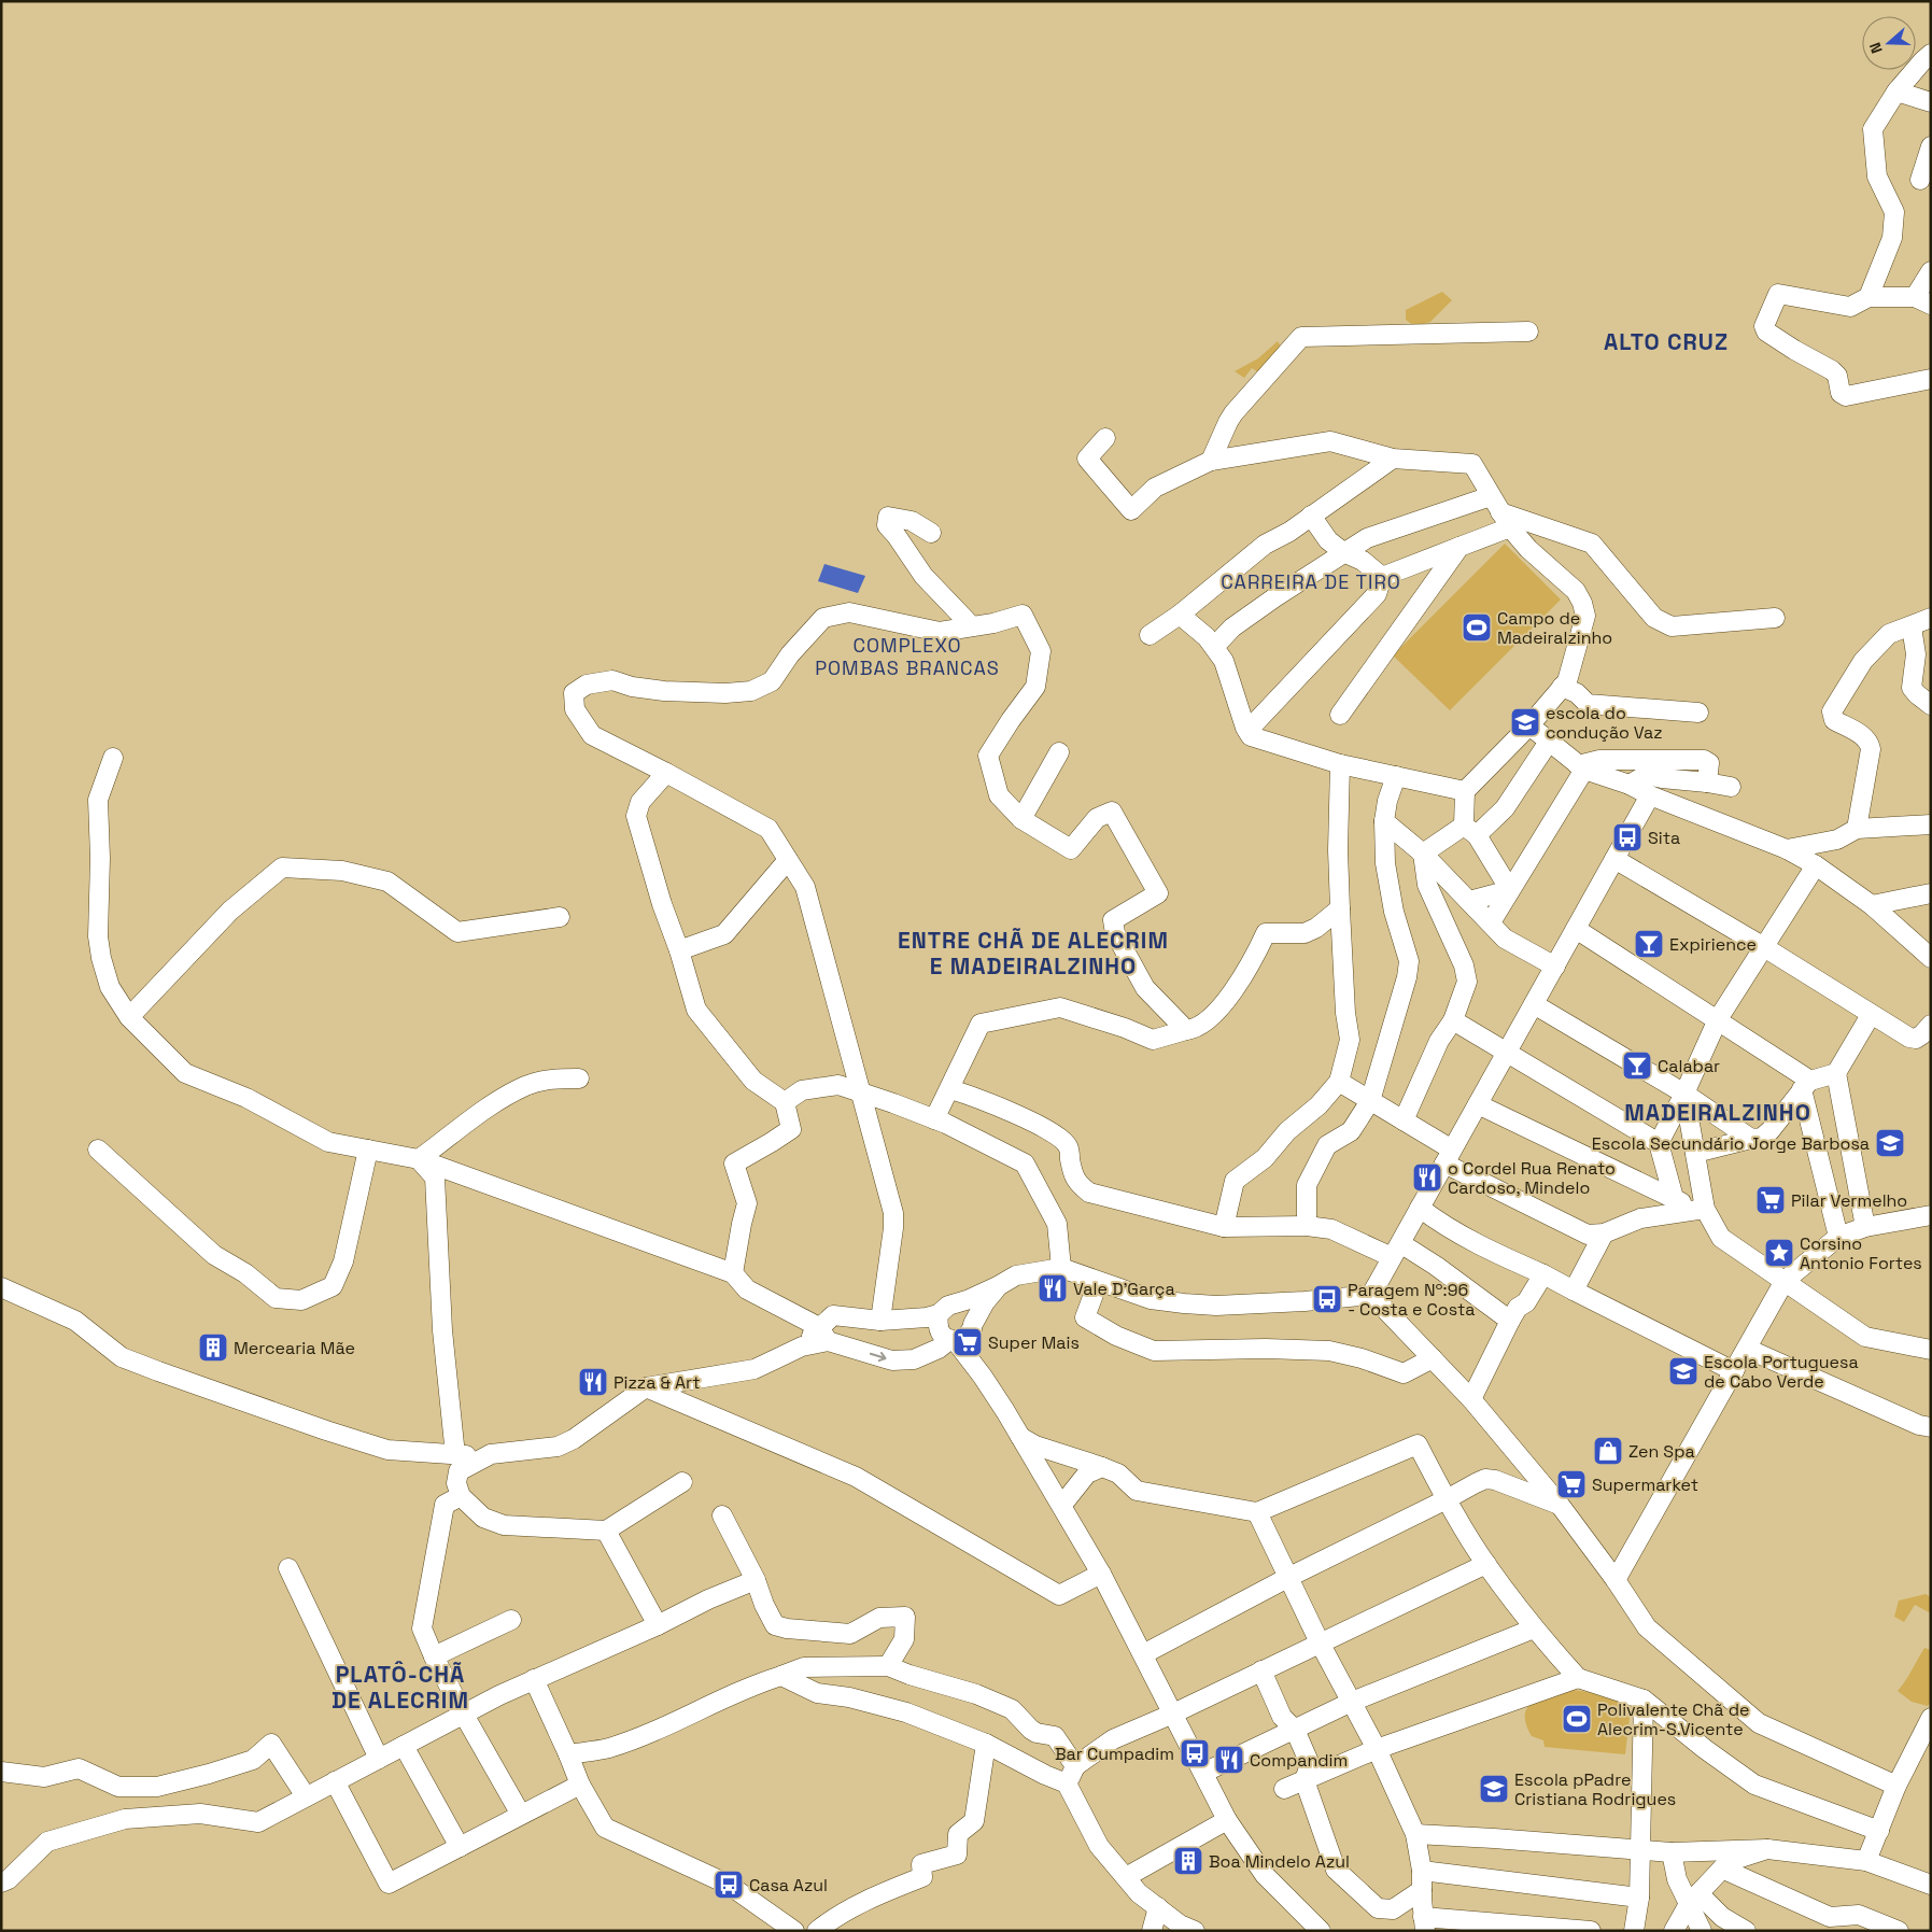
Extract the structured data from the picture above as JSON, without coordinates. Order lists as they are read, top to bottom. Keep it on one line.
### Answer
{"districts":["ALTO CRUZ","CARREIRA DE TIRO","COMPLEXO POMBAS BRANCAS","ENTRE CHÃ DE ALECRIM E MADEIRALZINHO","MADEIRALZINHO","PLATÔ-CHÃ DE ALECRIM"],"places":{"sports":["Campo de Madeiralzinho","Polivalente Chã de Alecrim-S.Vicente"],"school or university":["escola do condução Vaz","Escola Secundário Jorge Barbosa","Escola Portuguesa de Cabo Verde","Escola pPadre Cristiana Rodrigues"],"bus stop":["Sita","Paragem Nº:96 - Costa e Costa","Bar Cumpadim","Casa Azul"],"bar":["Expirience","Calabar"],"restaurant":["o Cordel Rua Renato Cardoso, Mindelo","Vale D'Garça","Pizza & Art","Compandim"],"supermarket":["Pilar Vermelho","Super Mais","Supermarket"],"place":["Corsino Antonio Fortes"],"building":["Mercearia Mãe","Boa Mindelo Azul"],"shop":["Zen Spa"]},"north":"left"}
